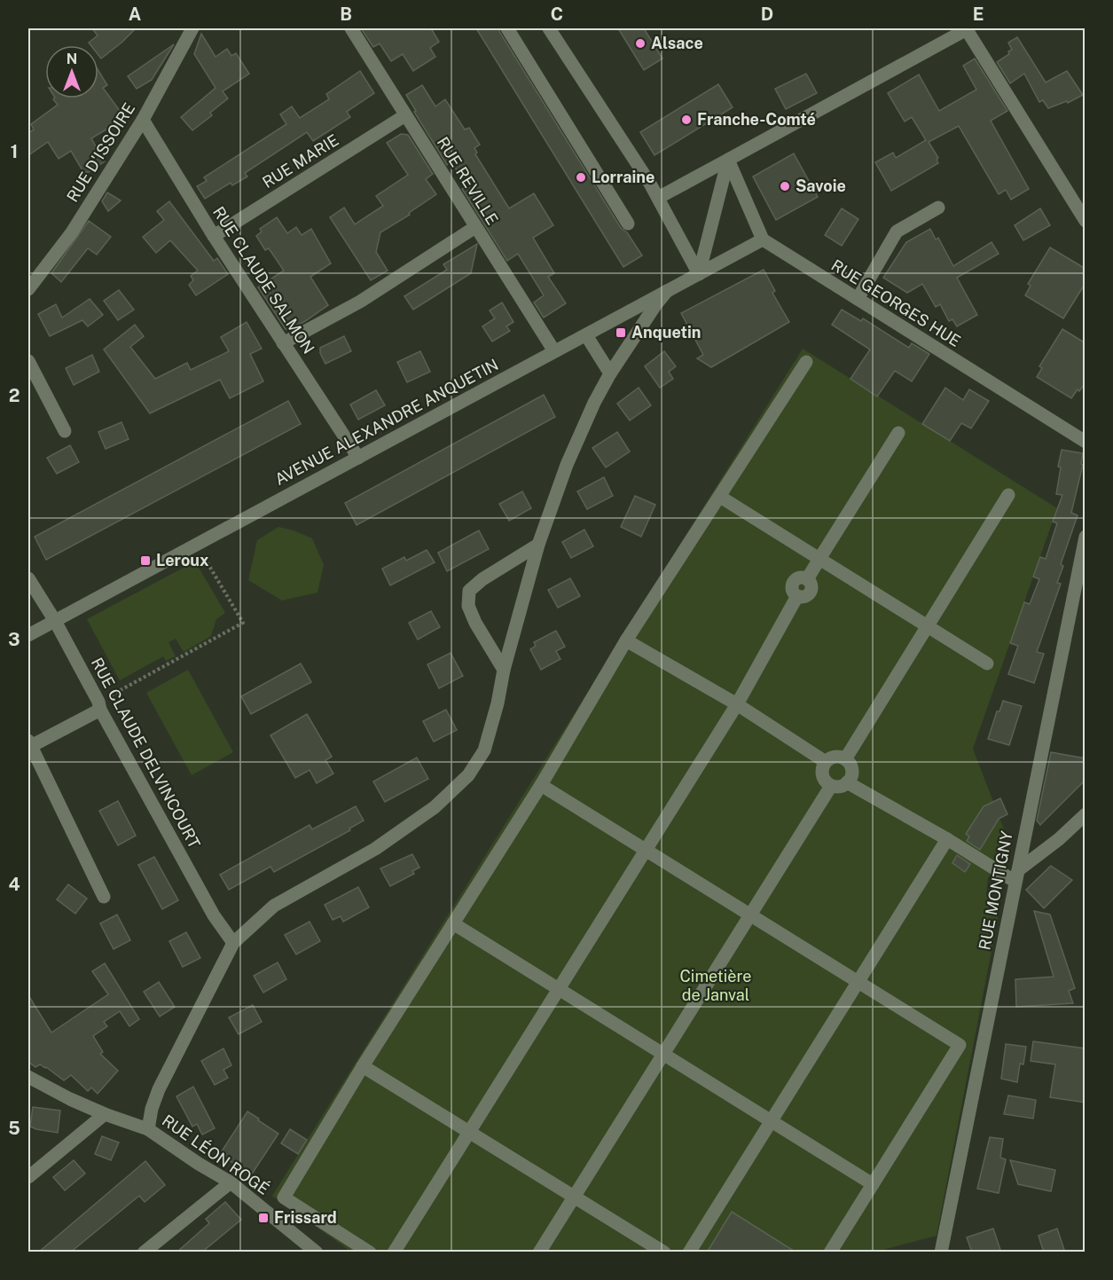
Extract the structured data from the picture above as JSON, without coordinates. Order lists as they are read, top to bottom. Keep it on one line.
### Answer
{"streets":{"street":["RUE D'ISSOIRE","RUE MARIE","RUE REVILLE","RUE CLAUDE SALMON","RUE GEORGES HUE","AVENUE ALEXANDRE ANQUETIN","RUE CLAUDE DELVINCOURT","RUE MONTIGNY","RUE LÉON ROGÉ"]},"crossings":[["RUE D'ISSOIRE","RUE CLAUDE SALMON"],["RUE MARIE","RUE REVILLE"],["RUE MARIE","RUE CLAUDE SALMON"],["RUE REVILLE","AVENUE ALEXANDRE ANQUETIN"],["RUE CLAUDE SALMON","AVENUE ALEXANDRE ANQUETIN"],["RUE GEORGES HUE","AVENUE ALEXANDRE ANQUETIN"],["AVENUE ALEXANDRE ANQUETIN","RUE CLAUDE DELVINCOURT"]],"parks":["Cimetière de Janval"],"places":{"other":["Alsace","Franche-Comté","Lorraine","Savoie"],"transit":["Anquetin","Leroux","Frissard"]},"north":"top","grid":{"columns":["A","B","C","D","E"],"rows":["1","2","3","4","5"]}}
